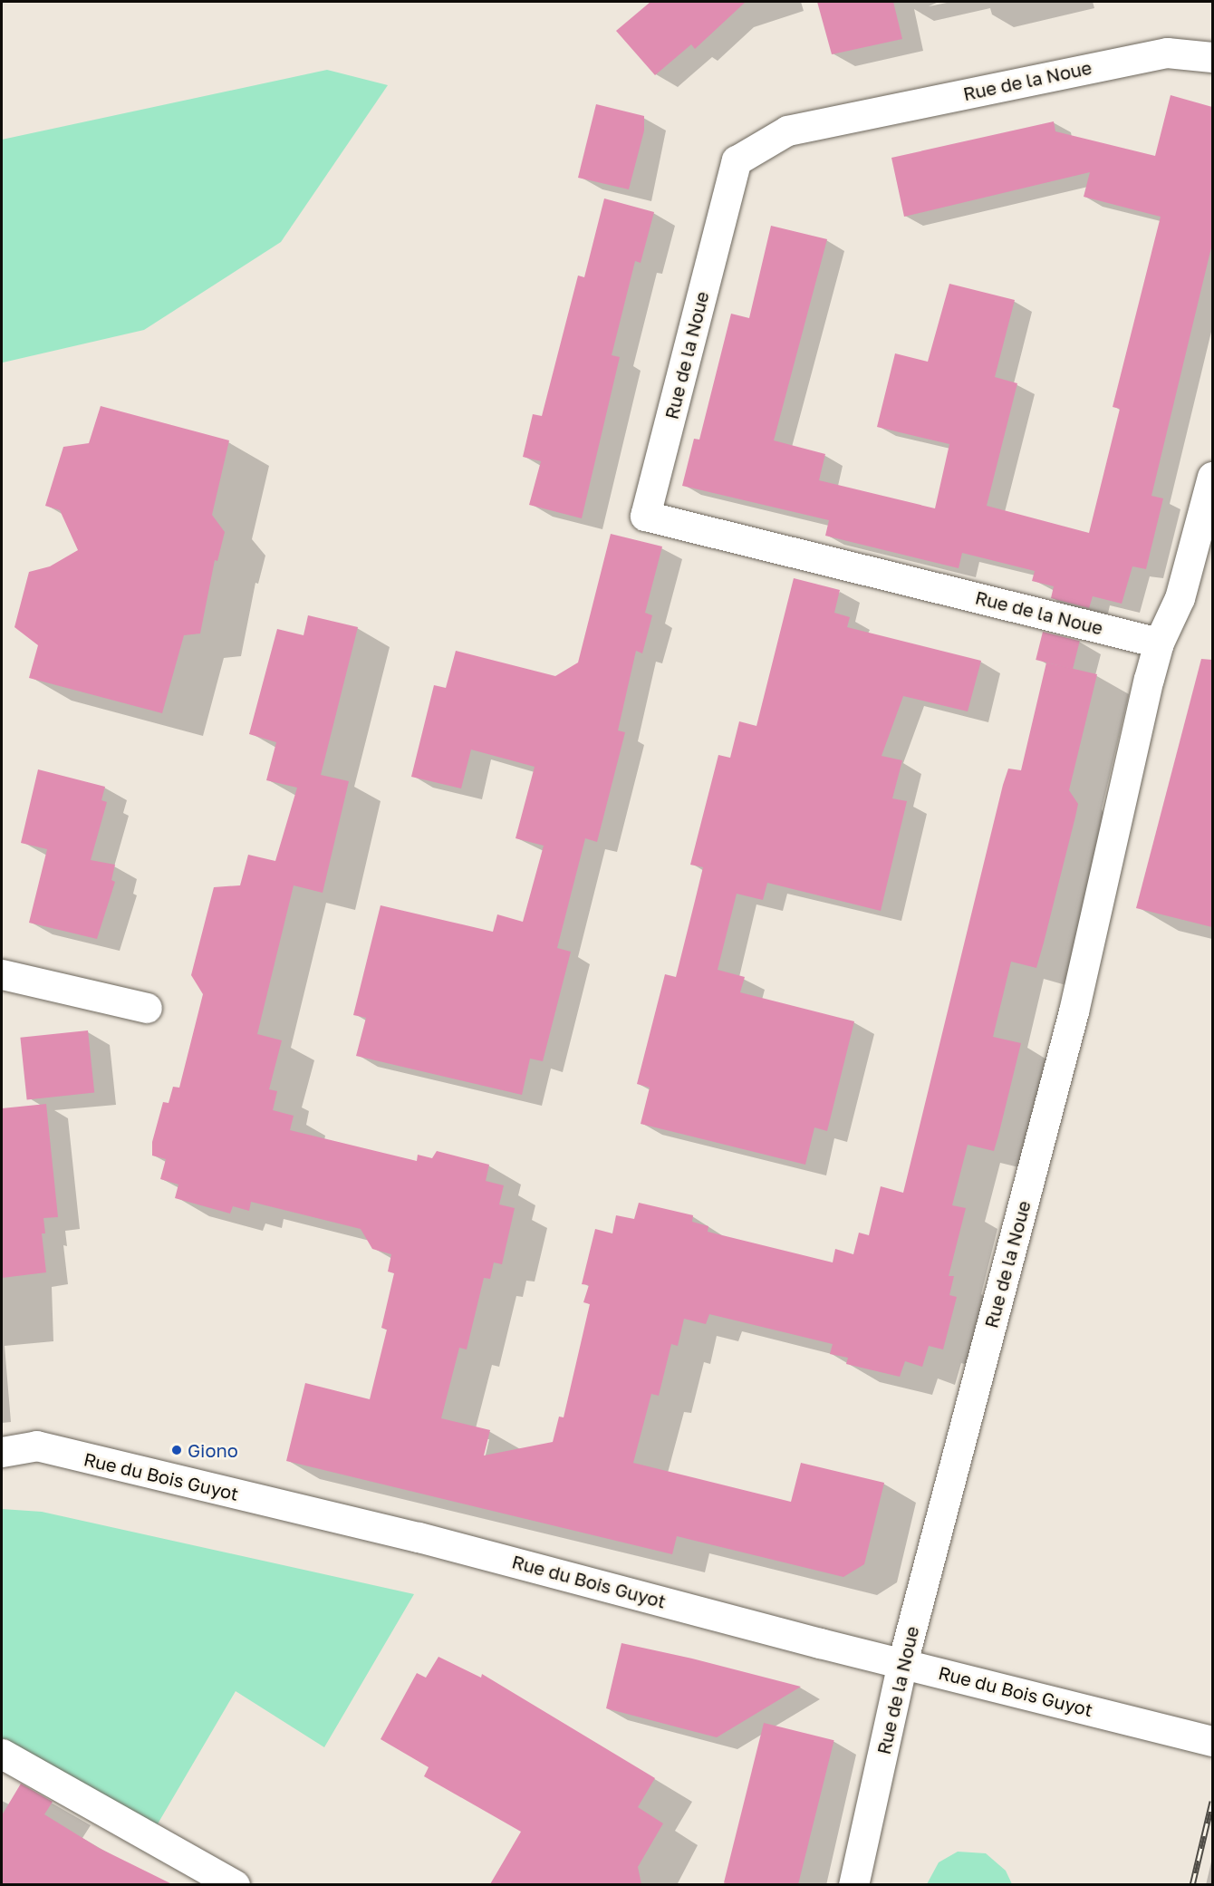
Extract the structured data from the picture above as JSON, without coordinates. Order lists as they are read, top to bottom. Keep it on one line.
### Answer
{"streets":{"street":["Rue de la Noue","Rue du Bois Guyot"]},"crossings":[["Rue de la Noue","Rue du Bois Guyot"]],"places":["Giono"]}
